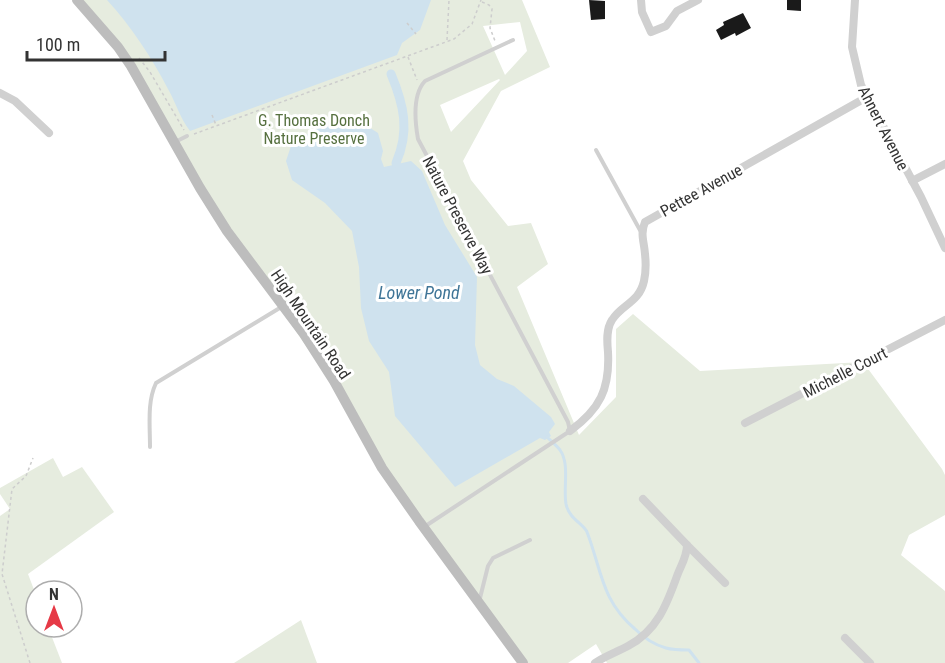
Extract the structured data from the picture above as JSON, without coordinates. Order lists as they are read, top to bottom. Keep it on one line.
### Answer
{"streets":{"main road":["High Mountain Road"],"street":["Ahnert Avenue","Pettee Avenue","Michelle Court"],"lane":["Nature Preserve Way"]},"crossings":[["Ahnert Avenue","Pettee Avenue"]],"water":["Lower Pond"],"parks":["G. Thomas Donch Nature Preserve"],"scale_bar":"100 m","north":"top"}
